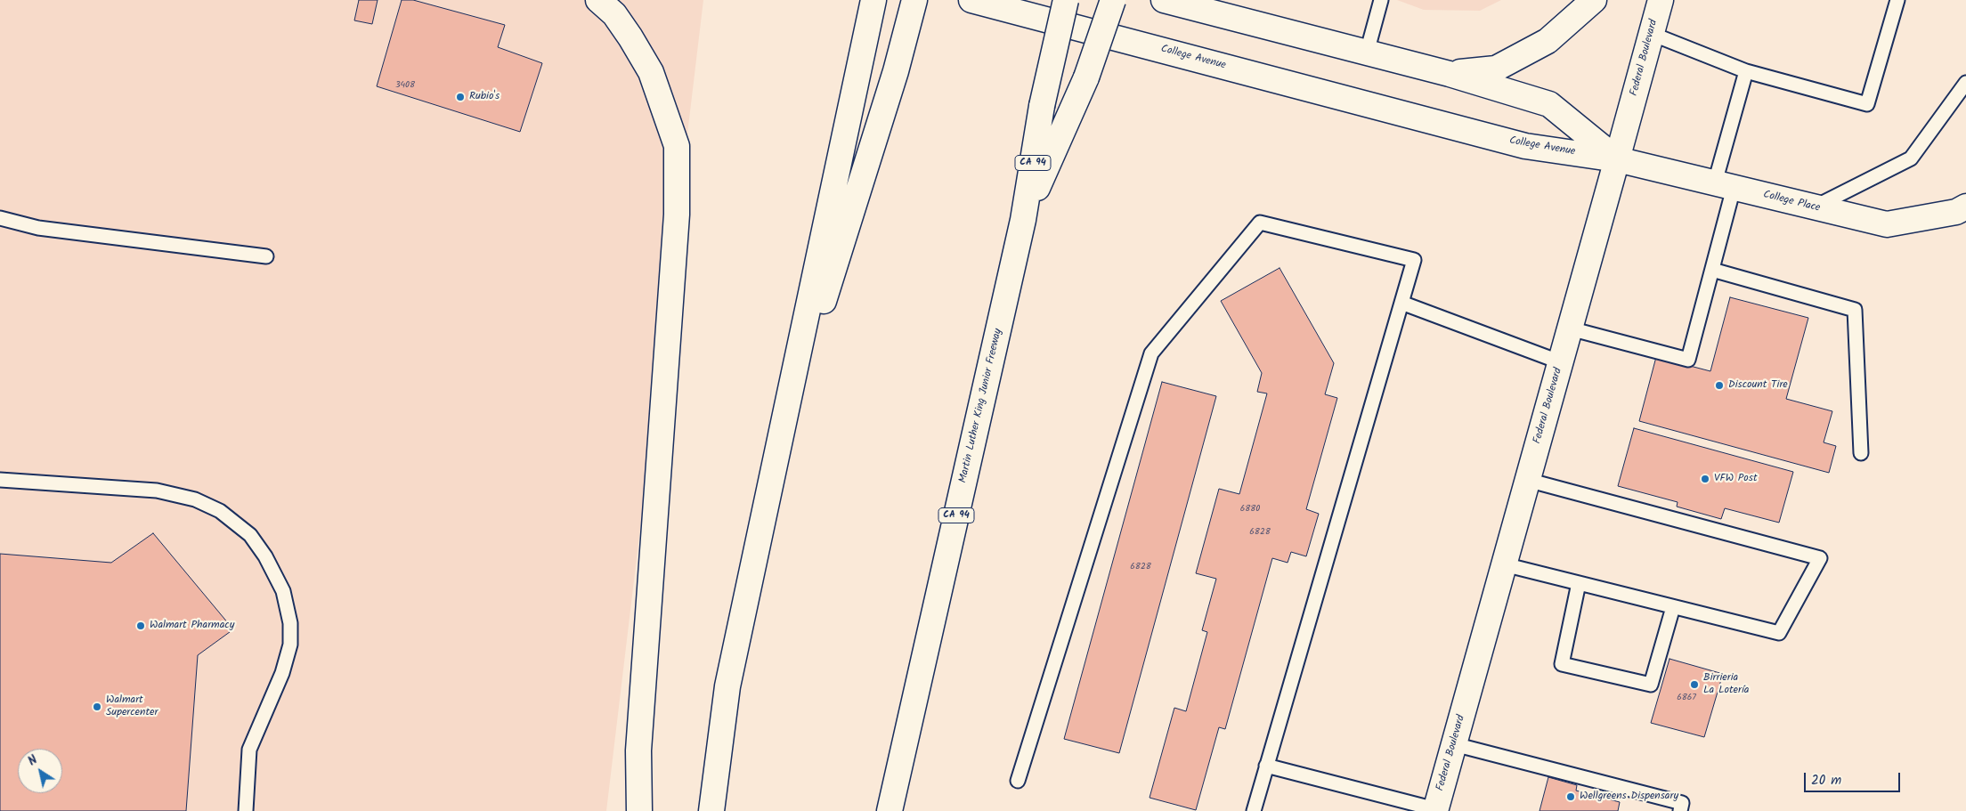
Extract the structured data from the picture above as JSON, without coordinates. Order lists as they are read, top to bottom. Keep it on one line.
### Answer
{"streets":{"main road":["College Avenue","Federal Boulevard","CA 94","College Place","Martin Luther King Junior Freeway"]},"crossings":[["College Avenue","Federal Boulevard"],["College Avenue","College Place"],["Federal Boulevard","College Place"]],"places":["Rubio's","Discount Tire","VFW Post","Walmart Pharmacy","Birrieria La Lotería","Walmart Supercenter","Wellgreens Dispensary"],"house_numbers":["3408","6880","6828","6828","6867"],"scale_bar":"20 m","north":"top left"}
